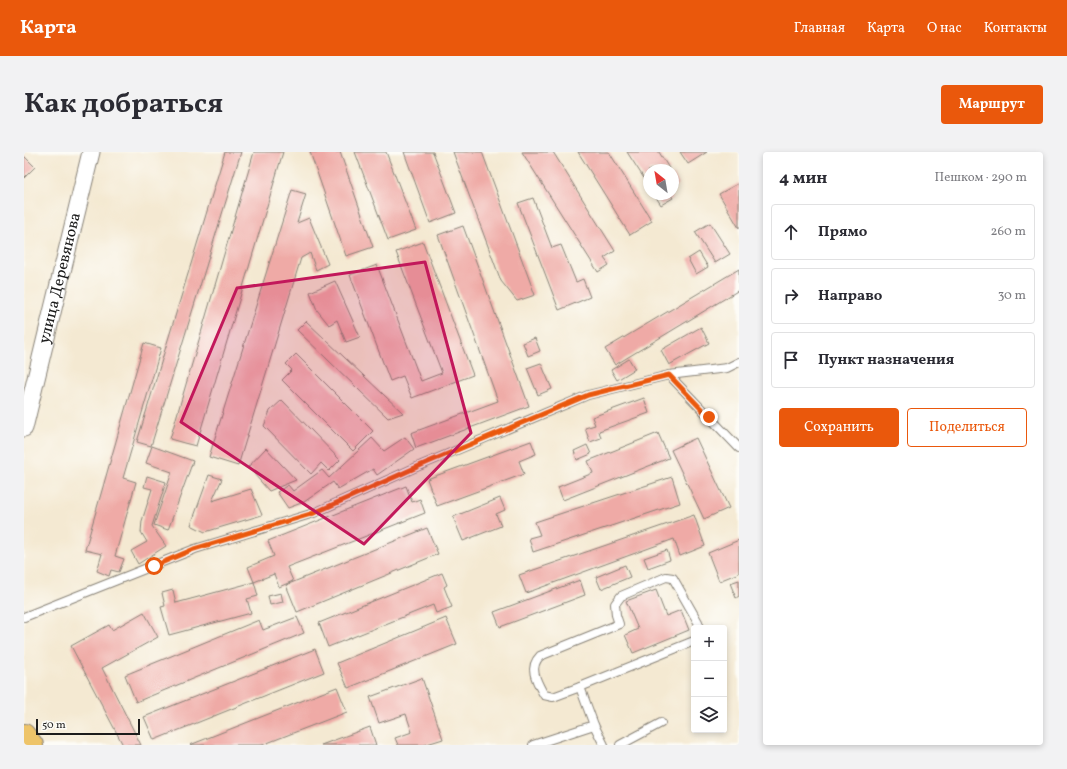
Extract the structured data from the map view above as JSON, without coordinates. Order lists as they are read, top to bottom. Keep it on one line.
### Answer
{"streets":{"street":["улица Деревянова"]},"scale_bar":"50 m","north":"top left","page":{"header":"Карта","nav":["Главная","Карта","О нас","Контакты"],"title":"Как добраться","buttons":["Маршрут",["Сохранить","Поделиться"]],"heading":["4 мин","Пешком · 290 m"],"list":[["Прямо","260 m"],["Направо","30 m"],"Пункт назначения"],"map_buttons":["+","−"],"scale":"50 m"}}
